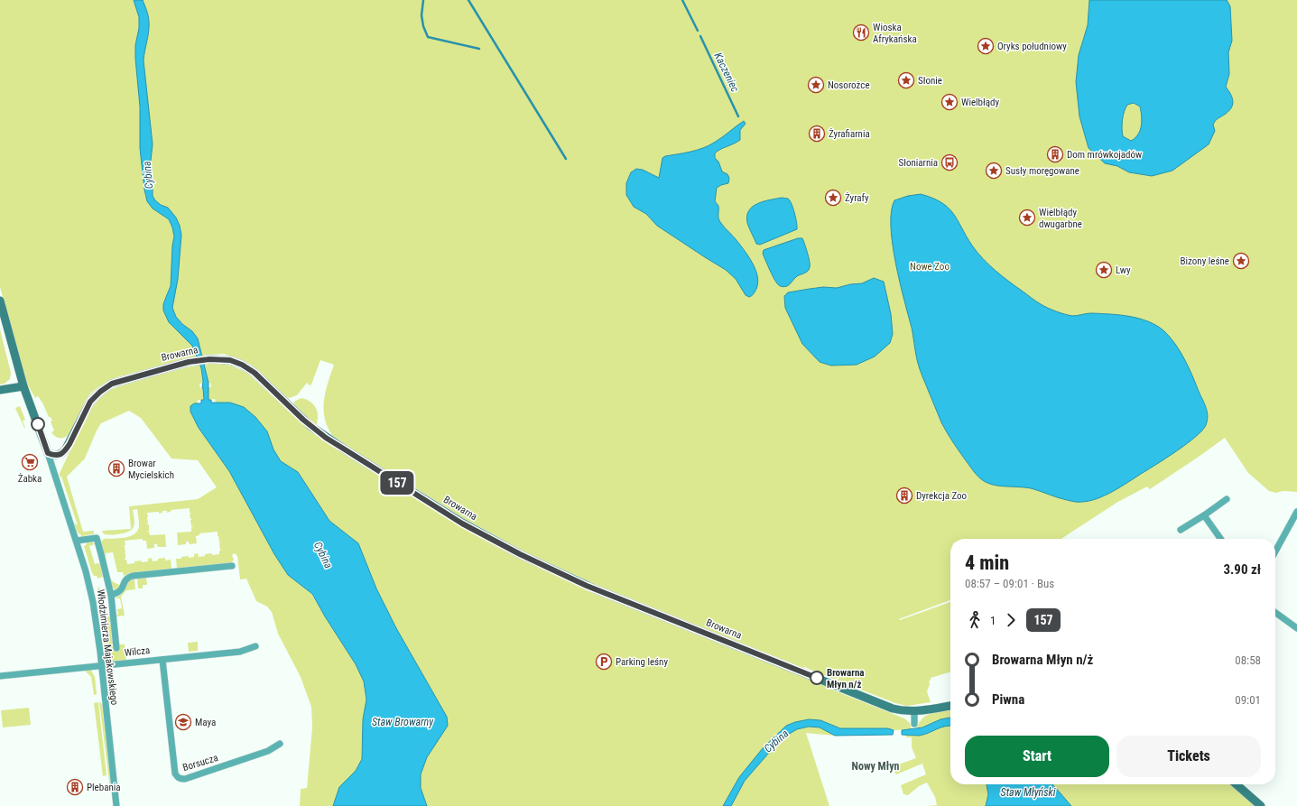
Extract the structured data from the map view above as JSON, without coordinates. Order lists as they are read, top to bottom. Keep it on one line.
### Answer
{"streets":{"street":["Browarna","Włodzimierza Majakowskiego","Wilcza","Borsucza"]},"crossings":[["Browarna","Włodzimierza Majakowskiego"],["Włodzimierza Majakowskiego","Wilcza"],["Wilcza","Borsucza"]],"districts":["Nowy Młyn"],"water":["Kaczeniec","Cybina","Staw Browarny","Staw Młyński"],"parks":["Nowe Zoo"],"places":{"restaurant":["Wioska Afrykańska"],"place":["Oryks południowy","Słonie","Nosorożce","Wielbłądy","Susły moręgowane","Żyrafy","Wielbłądy dwugarbne","Bizony leśne","Lwy"],"building":["Żyrafiarnia","Dom mrówkojadów","Browar Mycielskich","Dyrekcja Zoo","Plebania"],"bus stop":["Słoniarnia"],"supermarket":["Żabka"],"parking":["Parking leśny"],"other":["Browarna Młyn n/ż"],"school or university":["Maya"]},"lines":["bus line 157"],"page":{"on_map":"157","heading":["4 min","08:57 – 09:01 · Bus","3.90 zł"],"legs":["1","157"],"list":[{"name":"Browarna Młyn n/ż","value":"08:58"},{"name":"Piwna","value":"09:01"}],"buttons":["Start","Tickets"]}}
